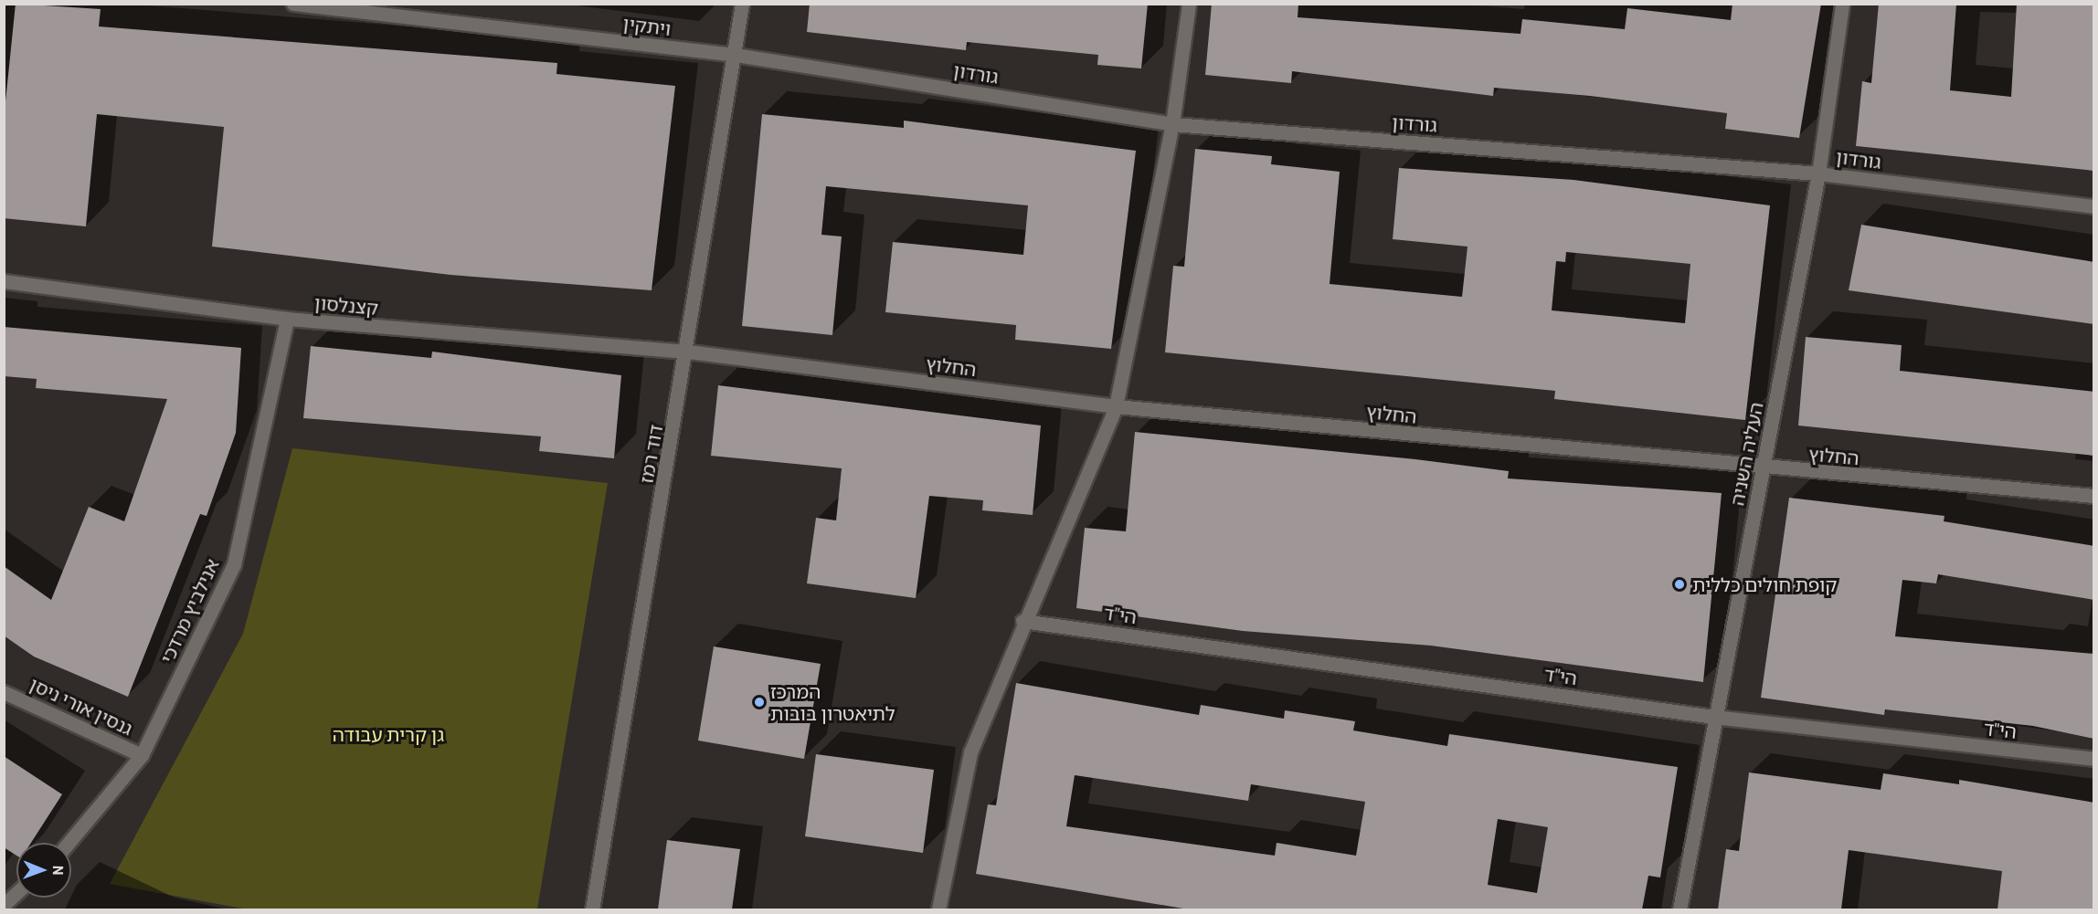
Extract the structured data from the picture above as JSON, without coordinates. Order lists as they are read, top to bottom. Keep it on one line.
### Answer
{"streets":{"street":["ויתקין","גורדון","קצנלסון","החלוץ","דוד רמז","העליה השניה","אנילביץ מרדכי","הי\"ד","גנסין אורי ניסן"]},"crossings":[["ויתקין","גורדון"],["ויתקין","דוד רמז"],["גורדון","דוד רמז"],["גורדון","העליה השניה"],["קצנלסון","החלוץ"],["קצנלסון","דוד רמז"],["קצנלסון","אנילביץ מרדכי"],["החלוץ","דוד רמז"],["החלוץ","העליה השניה"],["העליה השניה","הי\"ד"],["אנילביץ מרדכי","גנסין אורי ניסן"]],"parks":["גן קרית עבודה"],"places":["קופת חולים כללית","המרכז לתיאטרון בובות"],"north":"right"}
